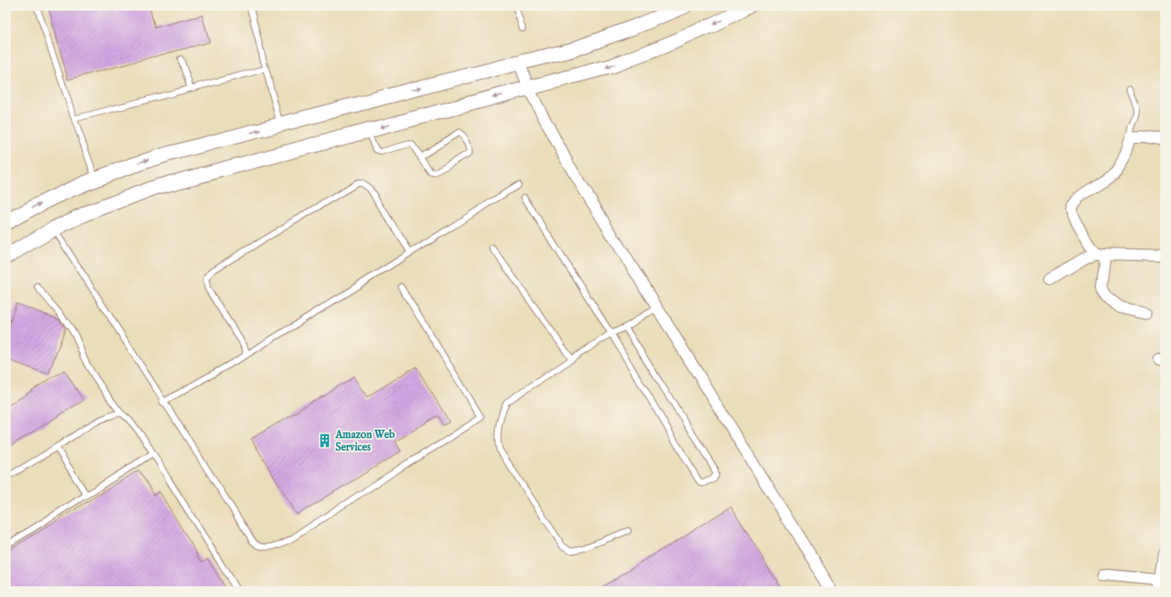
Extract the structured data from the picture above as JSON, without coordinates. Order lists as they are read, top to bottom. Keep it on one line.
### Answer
{"places":{"building":["Amazon Web Services"]}}
